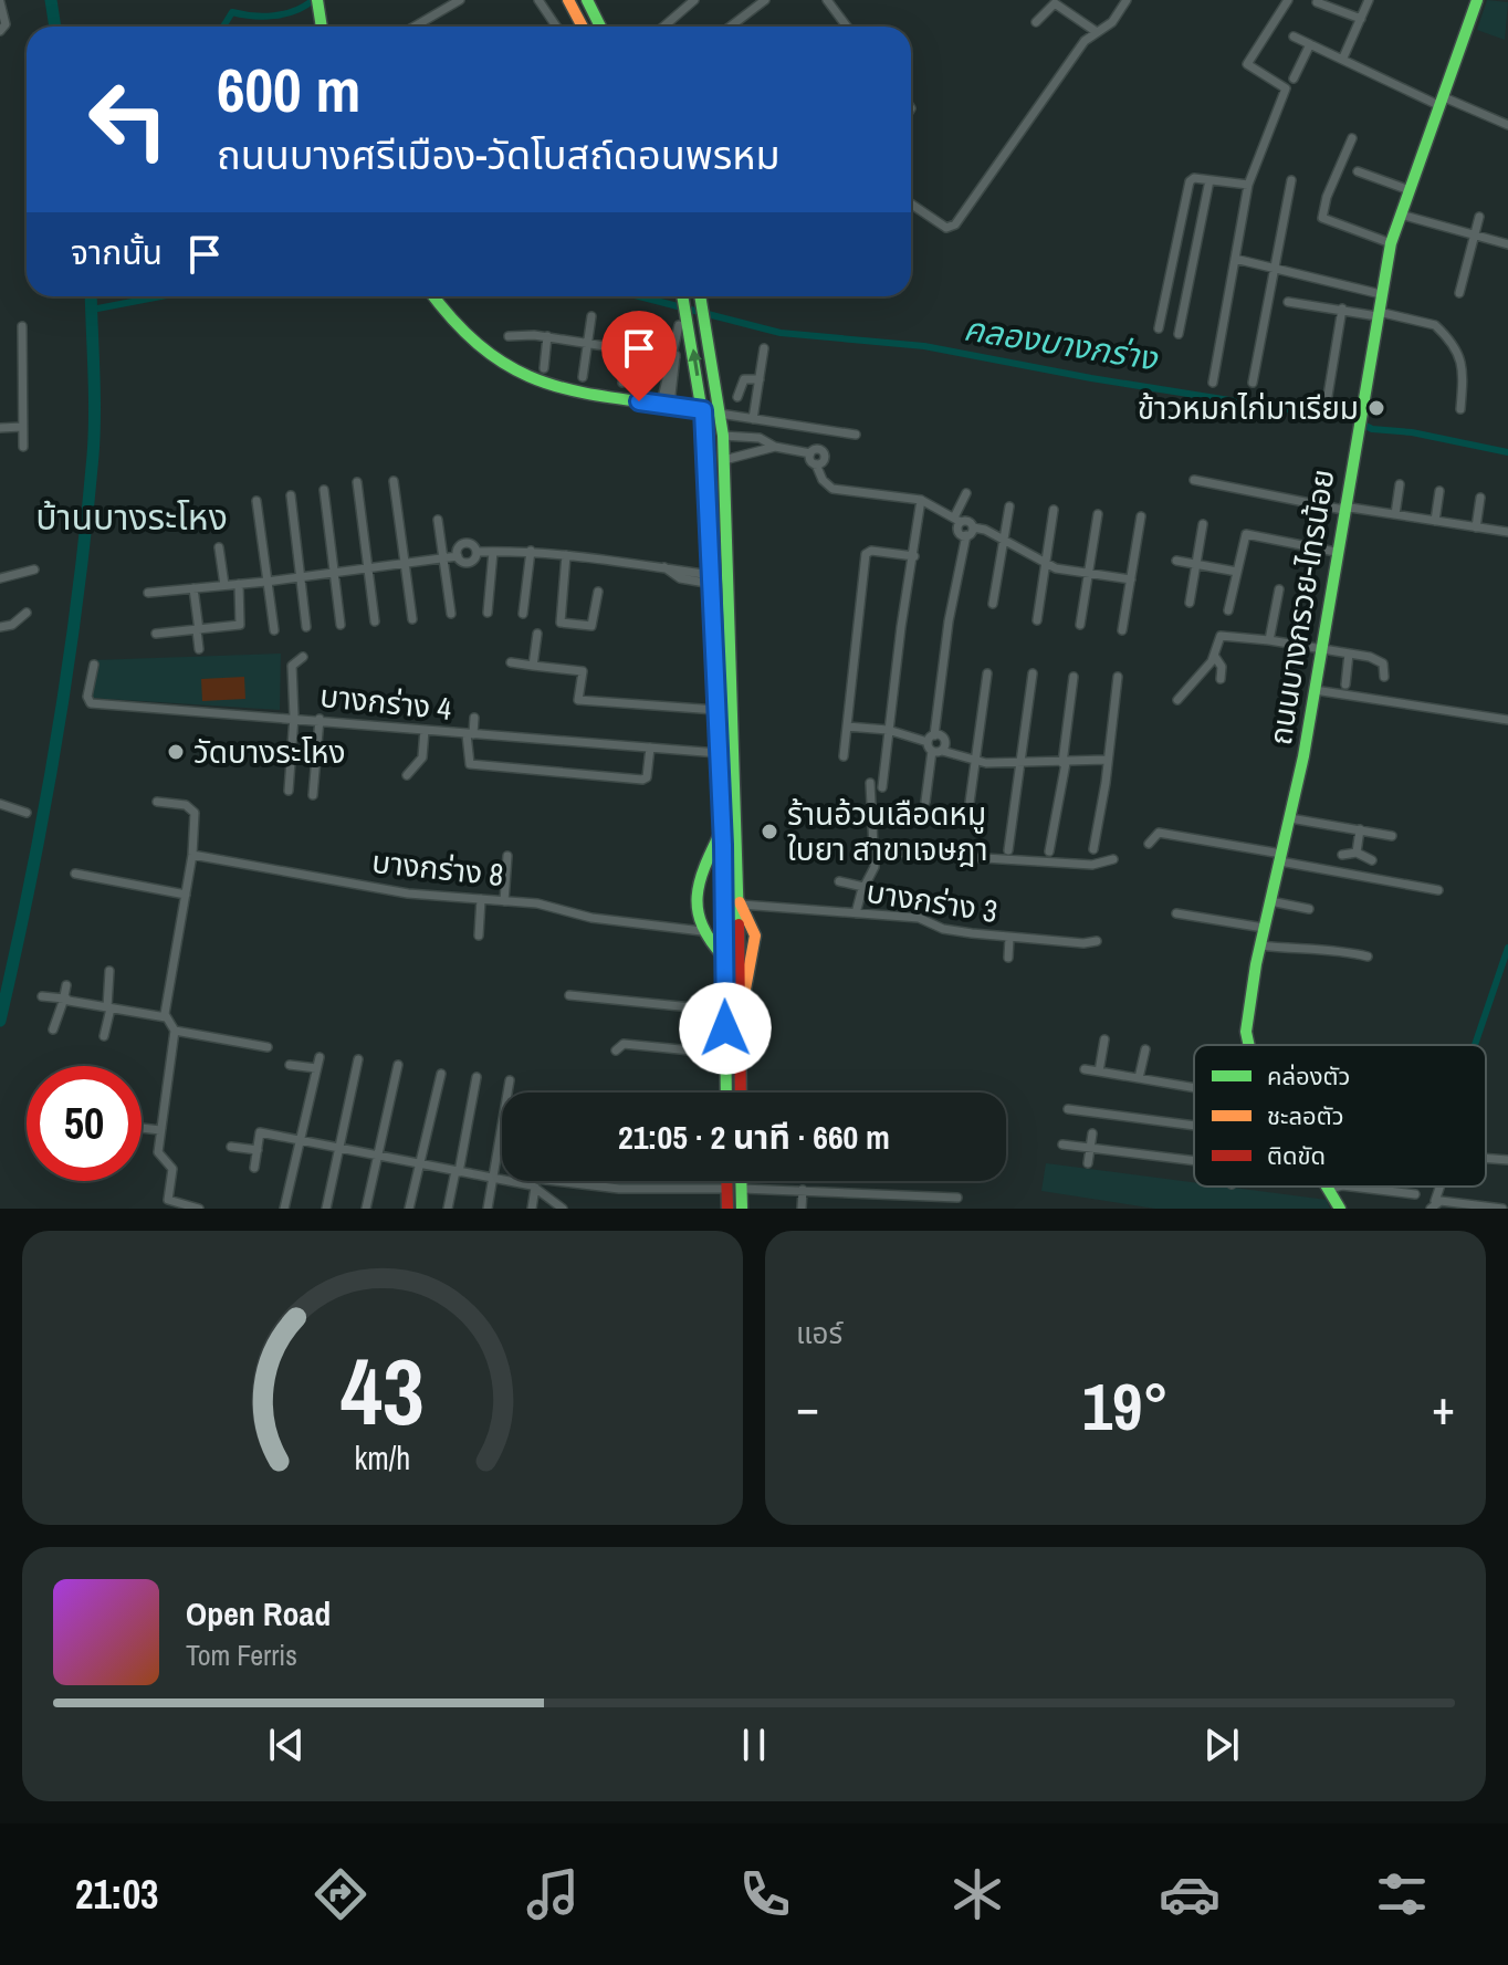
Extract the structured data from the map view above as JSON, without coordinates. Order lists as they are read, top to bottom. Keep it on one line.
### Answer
{"streets":{"main road":["ถนนบางกรวย-ไทรน้อย"],"street":["บางกร่าง 4","บางกร่าง 8","บางกร่าง 3"]},"districts":["บ้านบางระโหง"],"water":["คลองบางกร่าง"],"places":["ข้าวหมกไก่มาเรียม","วัดบางระโหง","ร้านอ้วนเลือดหมู ใบยา สาขาเจษฎา"],"legend":["คล่องตัว","ชะลอตัว","ติดขัด"],"page":{"turn":["600 m","ถนนบางศรีเมือง-วัดโบสถ์ดอนพรหม"],"then":"จากนั้น","limit":"50","trip":"21:05 · 2 นาที · 660 m","tile":"แอร์","heat":["−","19°","+"],"song":["Open Road","Tom Ferris"],"tabs":"21:03","gauge":["43","km/h"]}}
